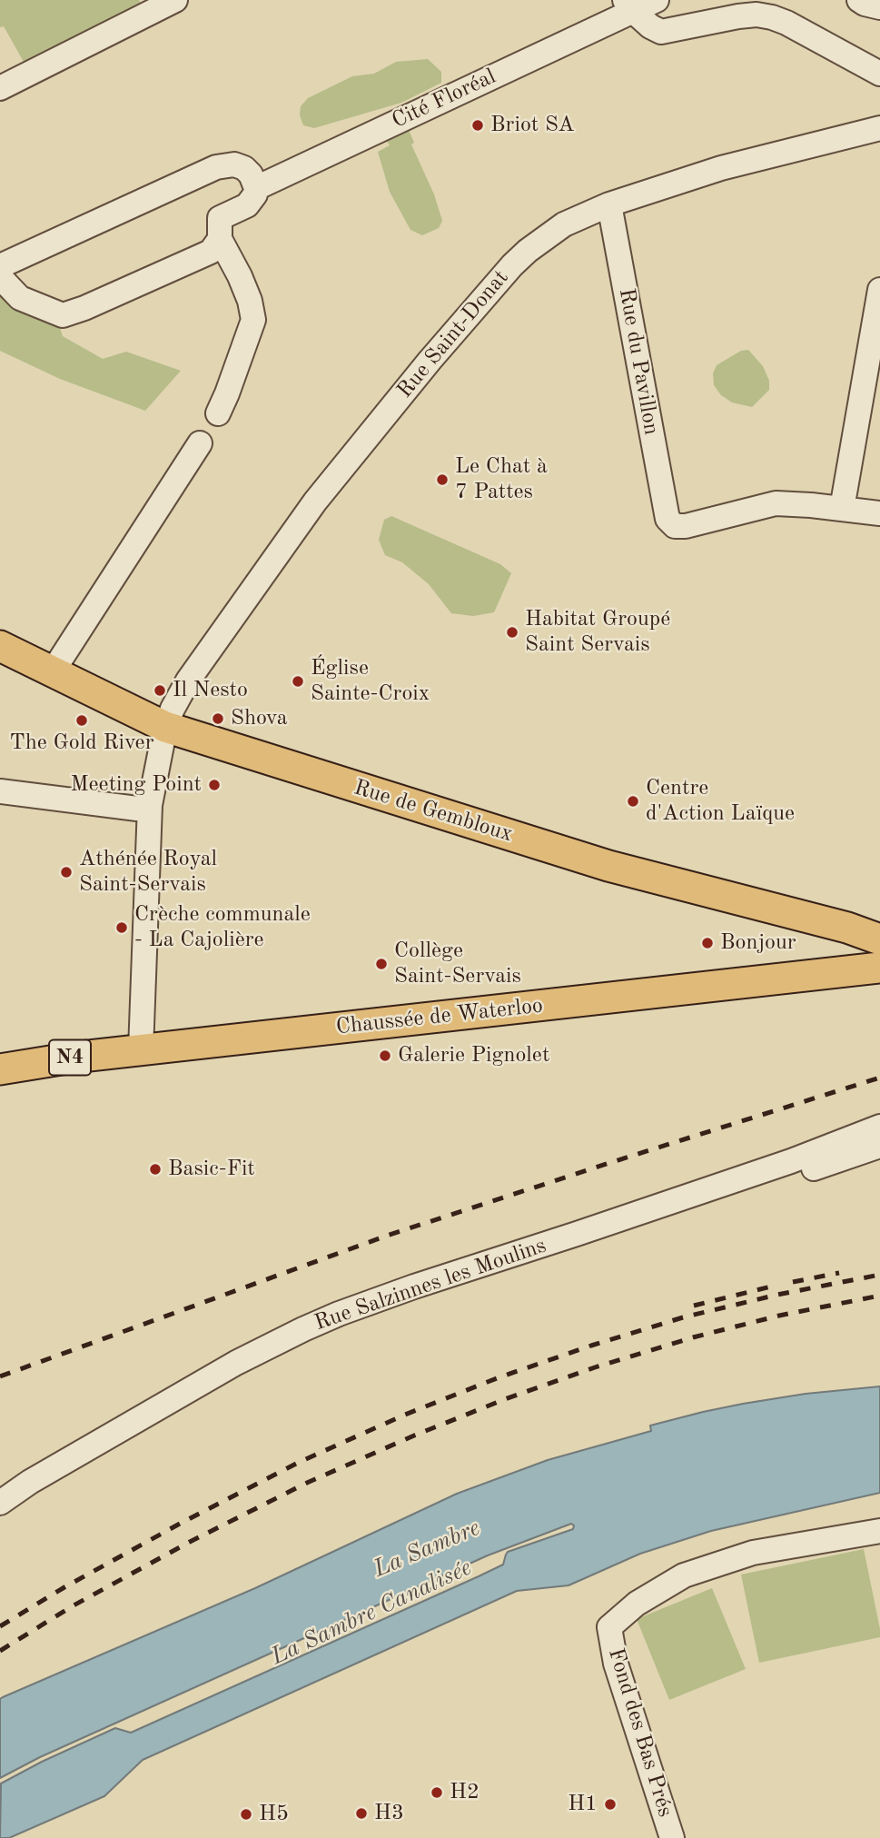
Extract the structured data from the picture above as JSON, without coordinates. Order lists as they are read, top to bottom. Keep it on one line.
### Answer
{"streets":{"main road":["Rue de Gembloux","Chaussée de Waterloo","N4"],"street":["Cité Floréal","Rue Saint-Donat","Rue du Pavillon","Rue Salzinnes les Moulins","Fond des Bas Prés"]},"crossings":[["Rue Saint-Donat","Rue du Pavillon"],["Rue Saint-Donat","Rue de Gembloux"],["Rue Saint-Donat","Chaussée de Waterloo"]],"water":["La Sambre","La Sambre Canalisée"],"places":["Briot SA","Le Chat à 7 Pattes","Habitat Groupé Saint Servais","Église Sainte-Croix","Il Nesto","Shova","The Gold River","Meeting Point","Centre d'Action Laïque","Athénée Royal Saint-Servais","Crèche communale - La Cajolière","Bonjour","Collège Saint-Servais","Galerie Pignolet","Basic-Fit","H2","H1","H3","H5"]}
